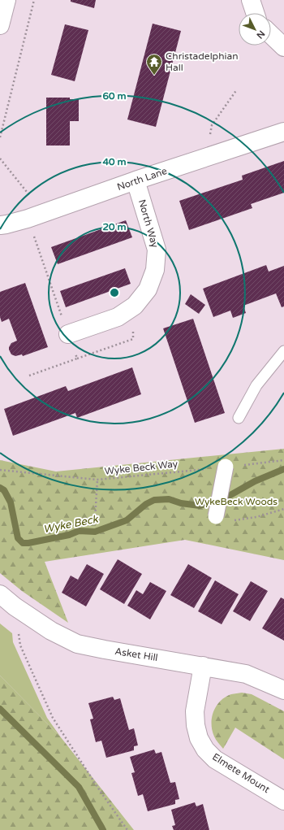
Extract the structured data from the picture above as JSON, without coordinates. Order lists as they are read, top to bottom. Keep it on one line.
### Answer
{"streets":{"street":["North Lane","North Way","Asket Hill","Elmete Mount"],"path":["Wyke Beck Way"]},"crossings":[["North Lane","North Way"],["Asket Hill","Elmete Mount"]],"water":["Wyke Beck"],"parks":["WykeBeck Woods"],"places":{"temple":["Christadelphian Hall"]},"north":"bottom right","rings":["60 m","40 m","20 m"]}
